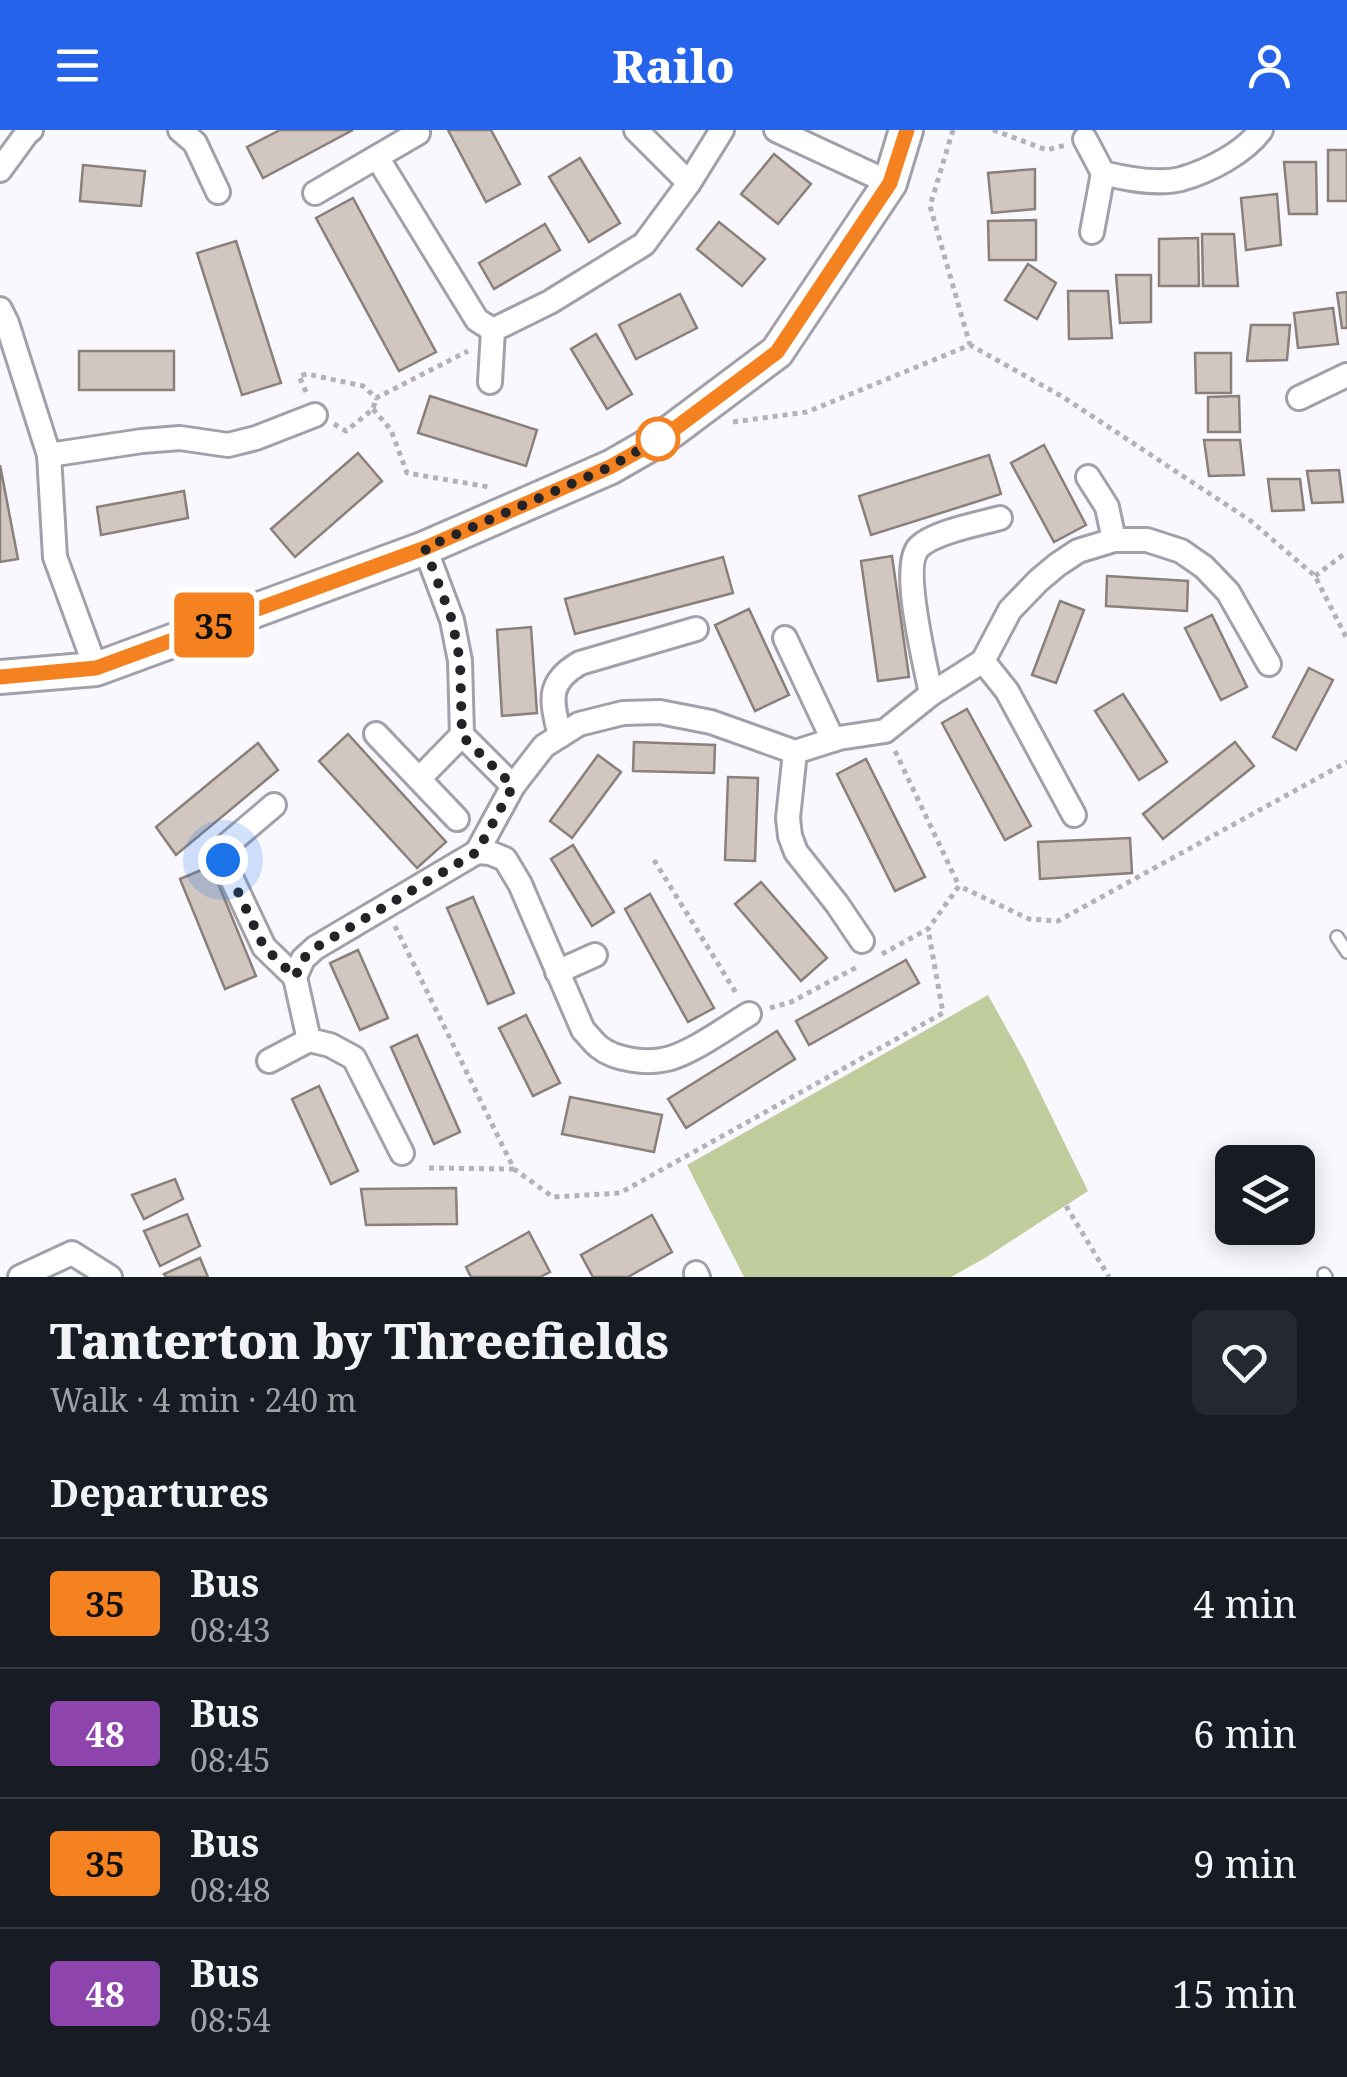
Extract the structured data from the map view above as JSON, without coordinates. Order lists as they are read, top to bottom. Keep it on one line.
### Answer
{"lines":["bus line 35"],"page":{"header":"Railo","on_map":"35","heading":[["Tanterton by Threefields","Walk · 4 min · 240 m"],"Departures"],"list":[{"mark":"35","name":"Bus","note":"08:43","value":"4 min"},{"mark":"48","name":"Bus","note":"08:45","value":"6 min"},{"mark":"35","name":"Bus","note":"08:48","value":"9 min"},{"mark":"48","name":"Bus","note":"08:54","value":"15 min"}]}}
